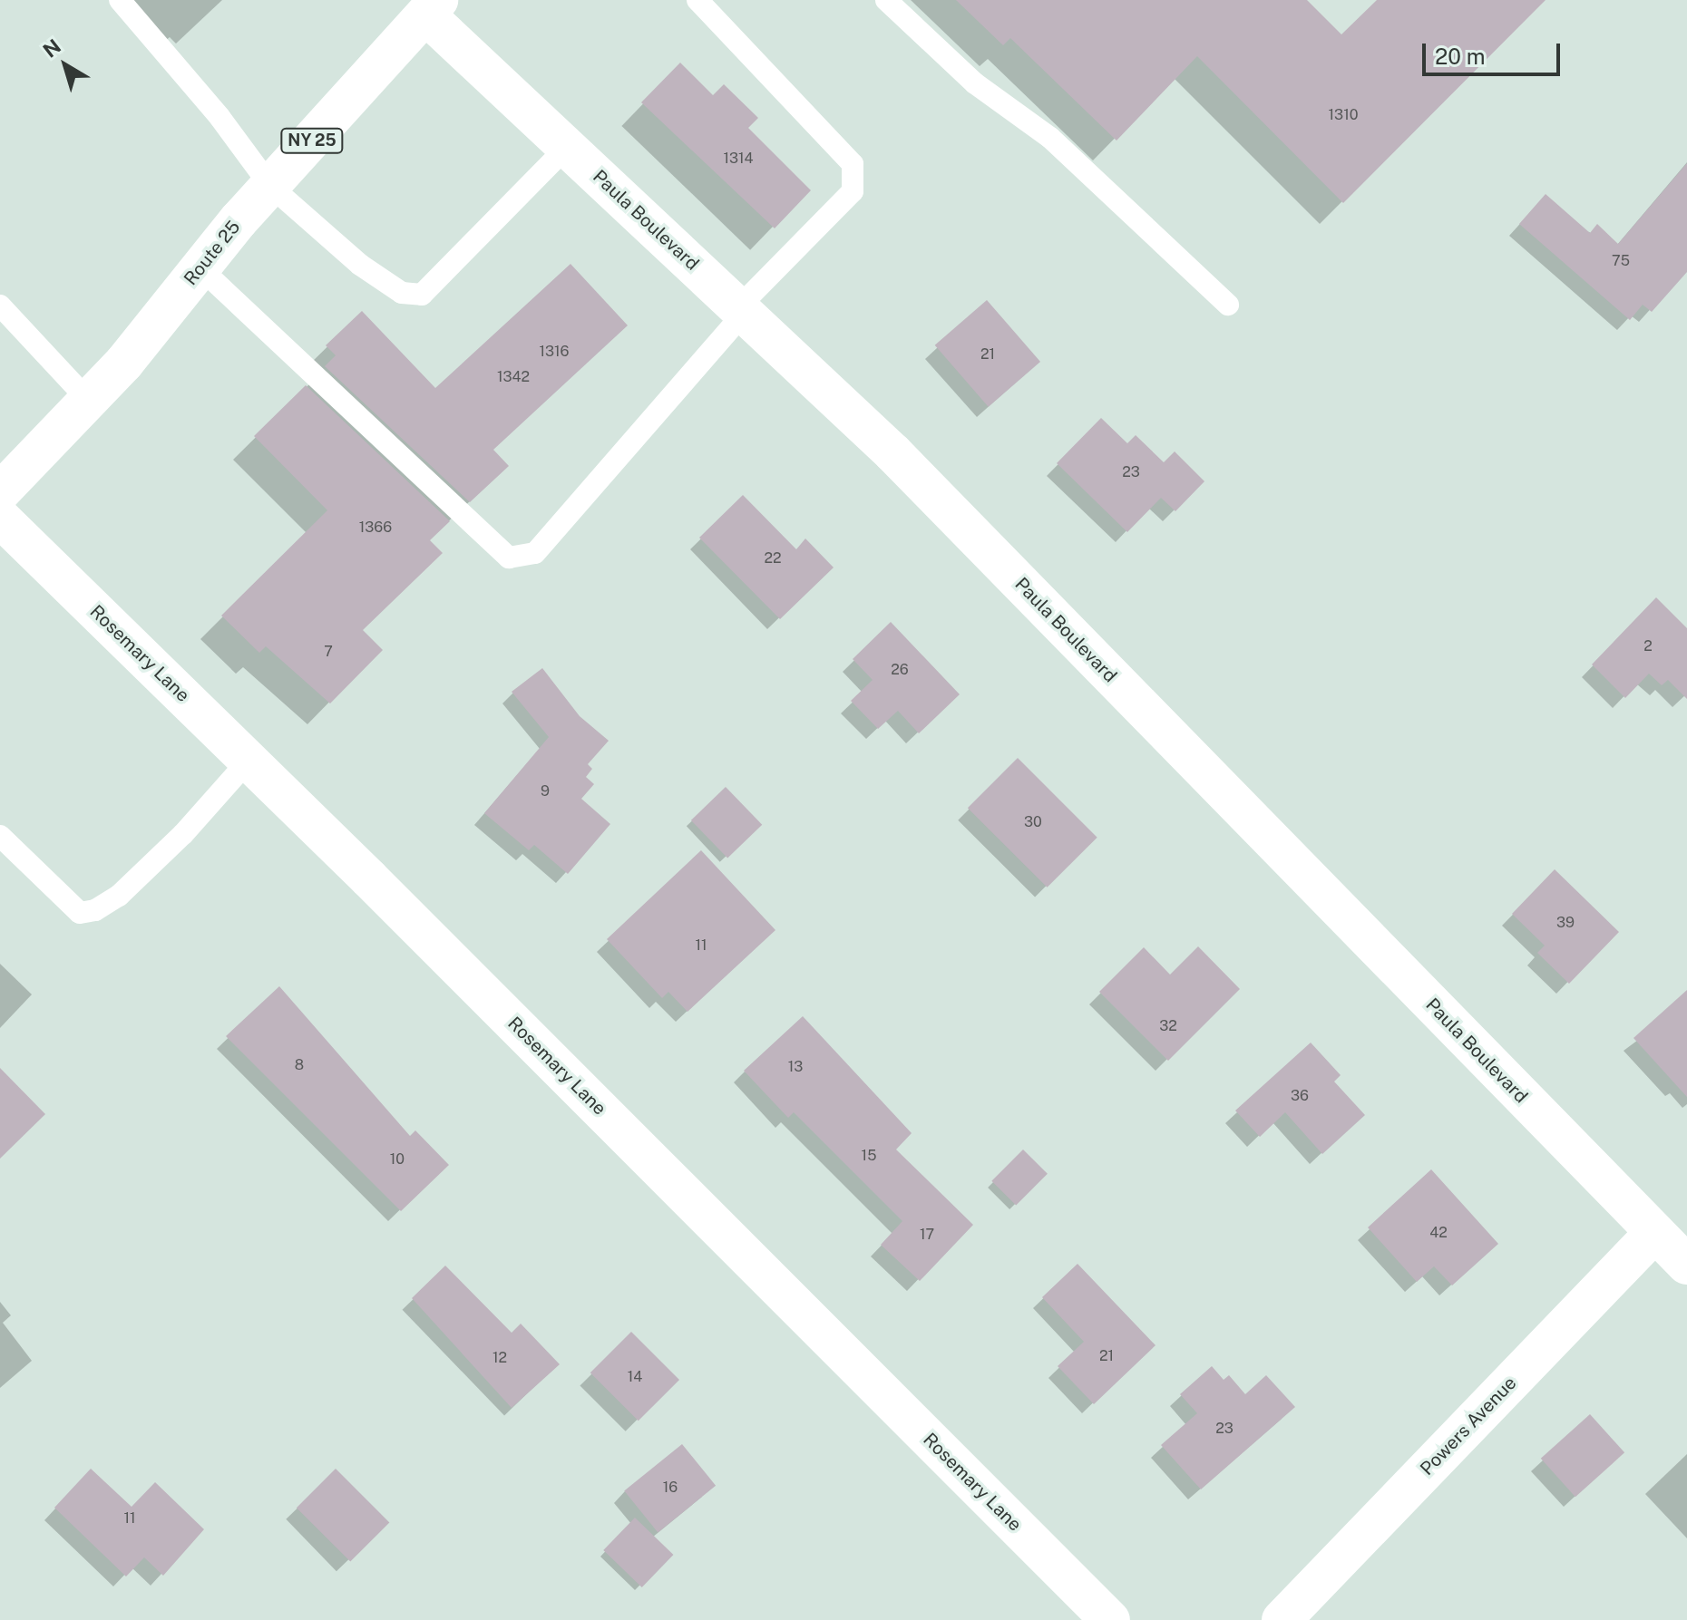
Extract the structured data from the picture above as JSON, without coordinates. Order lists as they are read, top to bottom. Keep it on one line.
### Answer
{"streets":{"street":["NY 25","Paula Boulevard","Route 25","Rosemary Lane","Powers Avenue"]},"crossings":[["Paula Boulevard","Route 25"],["Paula Boulevard","Powers Avenue"]],"house_numbers":["1310","1314","75","1316","21","1342","23","1366","22","2","7","26","9","30","39","11","32","8","13","36","15","10","42","17","21","12","14","23","16","11"],"scale_bar":"20 m","north":"top left"}
